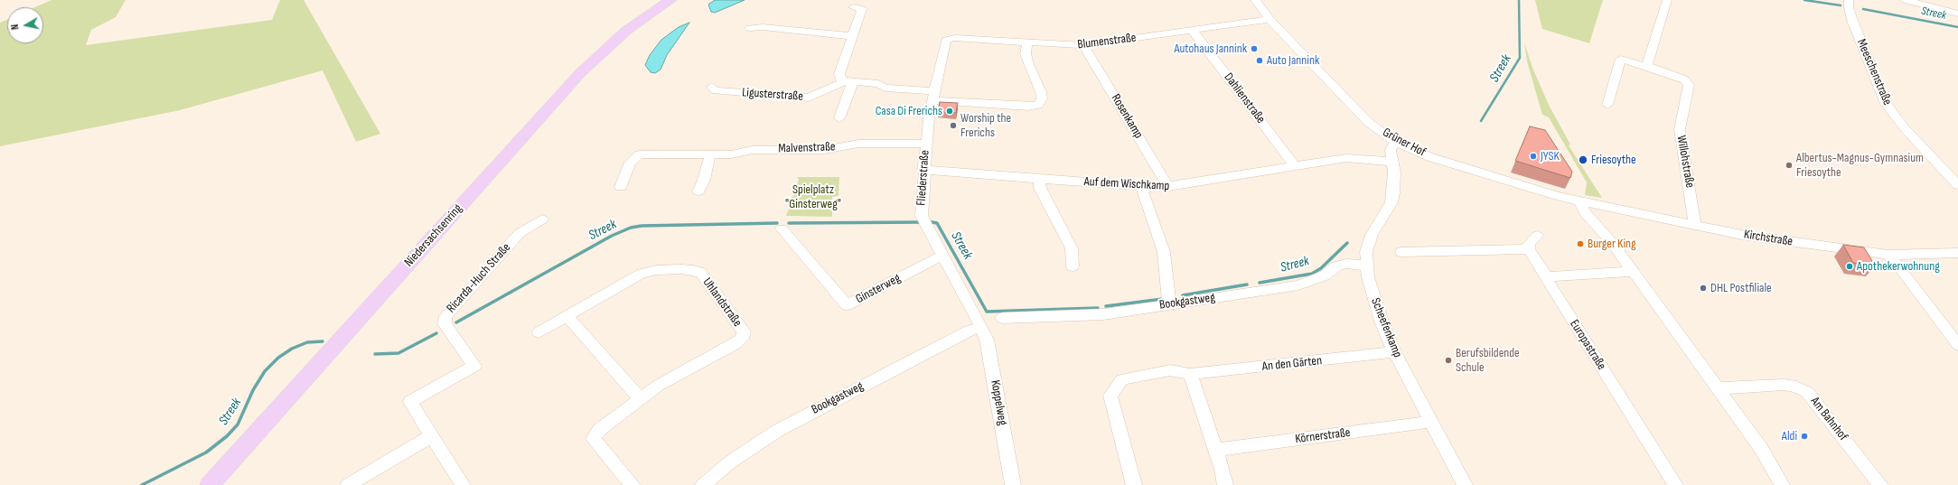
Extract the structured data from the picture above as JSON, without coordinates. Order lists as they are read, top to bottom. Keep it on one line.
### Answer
{"streets":{"main road":["Niedersachsenring"],"street":["Blumenstraße","Meeschenstraße","Ligusterstraße","Dahlienstraße","Rosenkamp","Grüner Hof","Malvenstraße","Willohstraße","Fliederstraße","Auf dem Wischkamp","Kirchstraße","Ricarda-Huch Straße","Ginsterweg","Bookgastweg","Uhlandstraße","Scheefenkamp","Europastraße","An den Gärten","Koppelweg","Am Bahnhof","Körnerstraße"]},"crossings":[["Blumenstraße","Ligusterstraße"],["Blumenstraße","Dahlienstraße"],["Blumenstraße","Rosenkamp"],["Blumenstraße","Grüner Hof"],["Blumenstraße","Fliederstraße"],["Ligusterstraße","Fliederstraße"],["Dahlienstraße","Auf dem Wischkamp"],["Rosenkamp","Auf dem Wischkamp"],["Grüner Hof","Kirchstraße"],["Grüner Hof","Scheefenkamp"],["Malvenstraße","Fliederstraße"],["Willohstraße","Kirchstraße"],["Fliederstraße","Auf dem Wischkamp"],["Fliederstraße","Ginsterweg"],["Fliederstraße","Bookgastweg"],["Fliederstraße","Koppelweg"],["Auf dem Wischkamp","Scheefenkamp"],["Bookgastweg","Scheefenkamp"],["Bookgastweg","Koppelweg"],["Scheefenkamp","An den Gärten"],["Scheefenkamp","Körnerstraße"]],"water":["Streek"],"parks":["Spielplatz \"Ginsterweg\""],"places":["Autohaus Jannink","Auto Jannink","Casa Di Frerichs","Worship the Frerichs","JYSK","Friesoythe","Albertus-Magnus-Gymnasium Friesoythe","Burger King","Apothekerwohnung","DHL Postfiliale","Berufsbildende Schule","Aldi"],"north":"left"}
